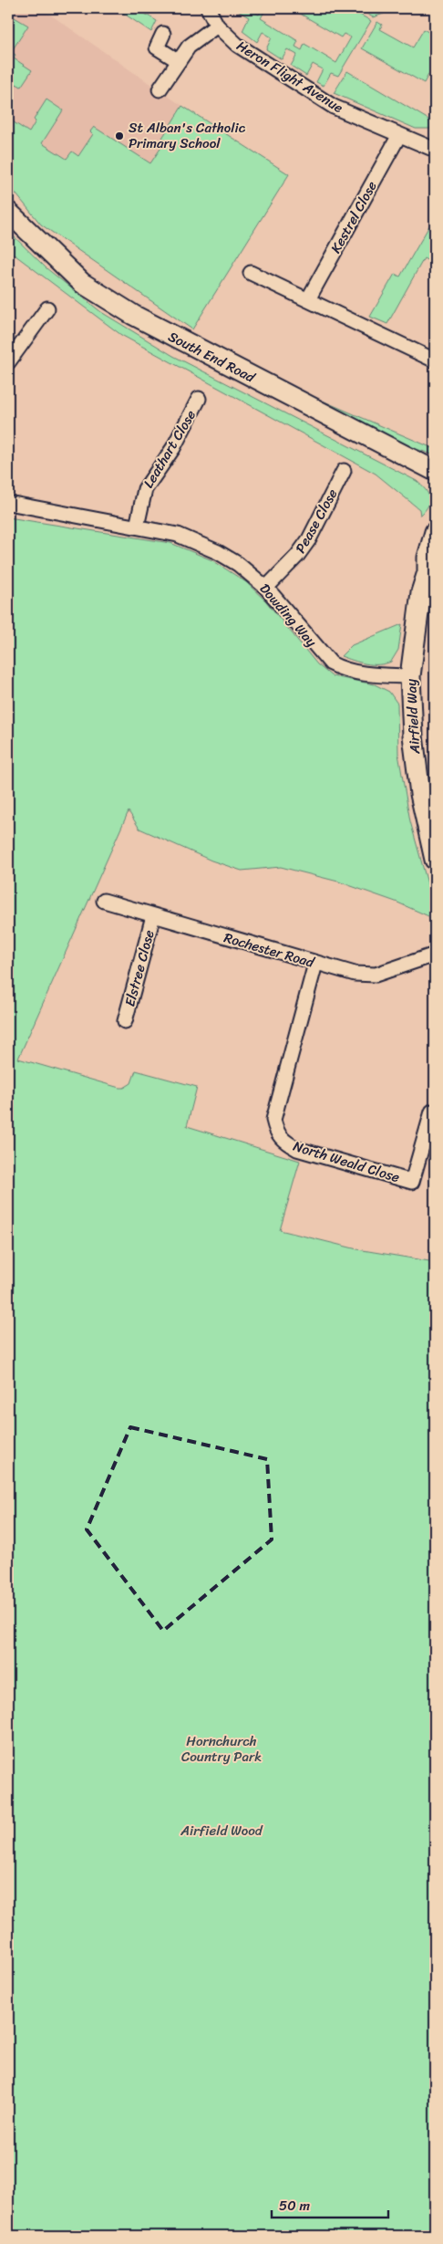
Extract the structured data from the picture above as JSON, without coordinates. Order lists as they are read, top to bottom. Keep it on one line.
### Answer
{"streets":{"street":["Heron Flight Avenue","Kestrel Close","South End Road","Leathart Close","Pease Close","Dowding Way","Airfield Way","Rochester Road","Elstree Close","North Weald Close"]},"crossings":[["Heron Flight Avenue","Kestrel Close"],["Leathart Close","Dowding Way"],["Pease Close","Dowding Way"],["Dowding Way","Airfield Way"],["Rochester Road","Elstree Close"],["Rochester Road","North Weald Close"]],"parks":["Hornchurch Country Park","Airfield Wood"],"places":["St Alban's Catholic Primary School"],"scale_bar":"50 m"}
